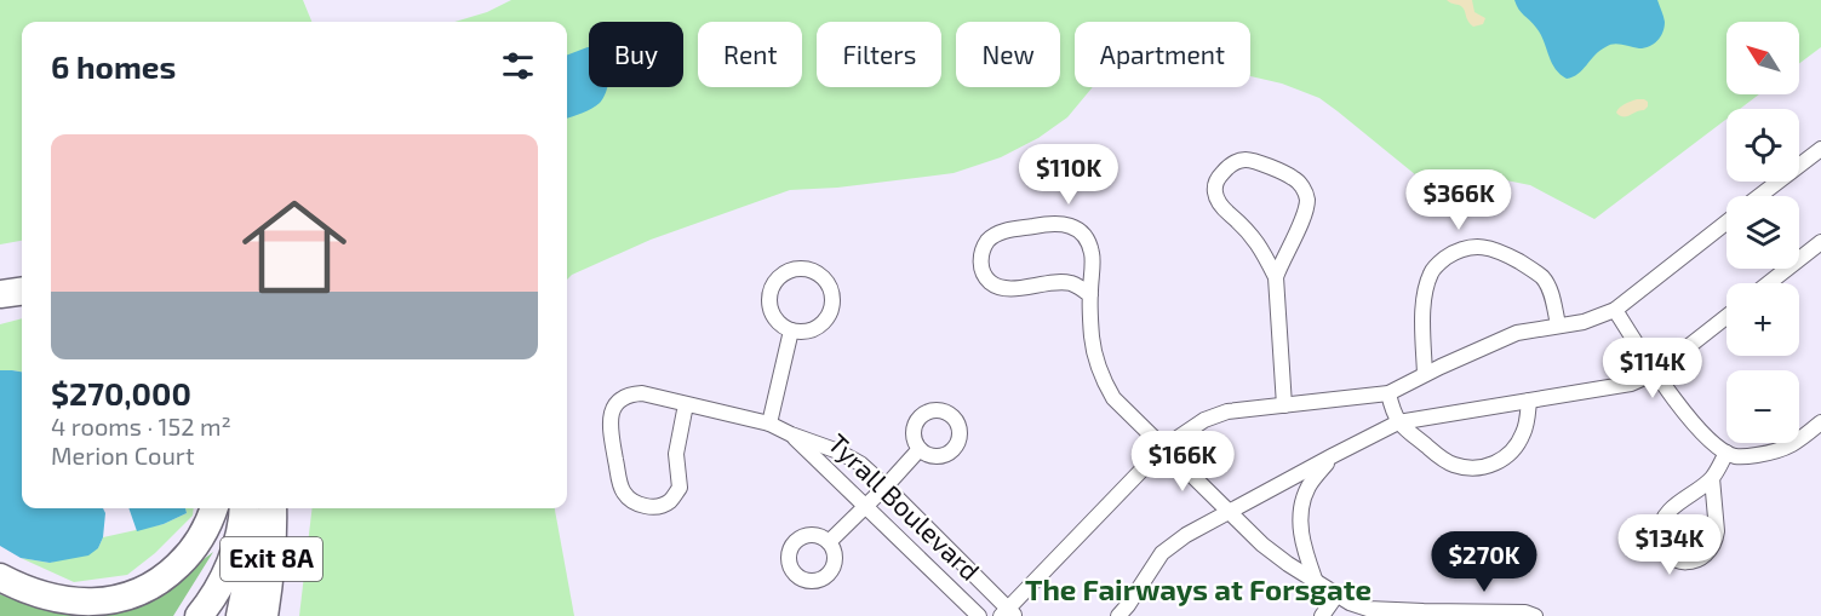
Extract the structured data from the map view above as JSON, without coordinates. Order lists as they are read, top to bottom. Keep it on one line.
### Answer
{"streets":{"highway":["Exit 8A"],"street":["Tyrall Boulevard"]},"districts":["The Fairways at Forsgate"],"north":"top left","page":{"map_buttons":["+","−"],"chip":["Buy","Rent","Filters","New","Apartment"],"heading":"6 homes","list":[{"name":"$270,000","note":"4 rooms · 152 m² · Merion Court"}],"price":["$110K","$366K","$114K","$166K","$134K","$270K"]}}
